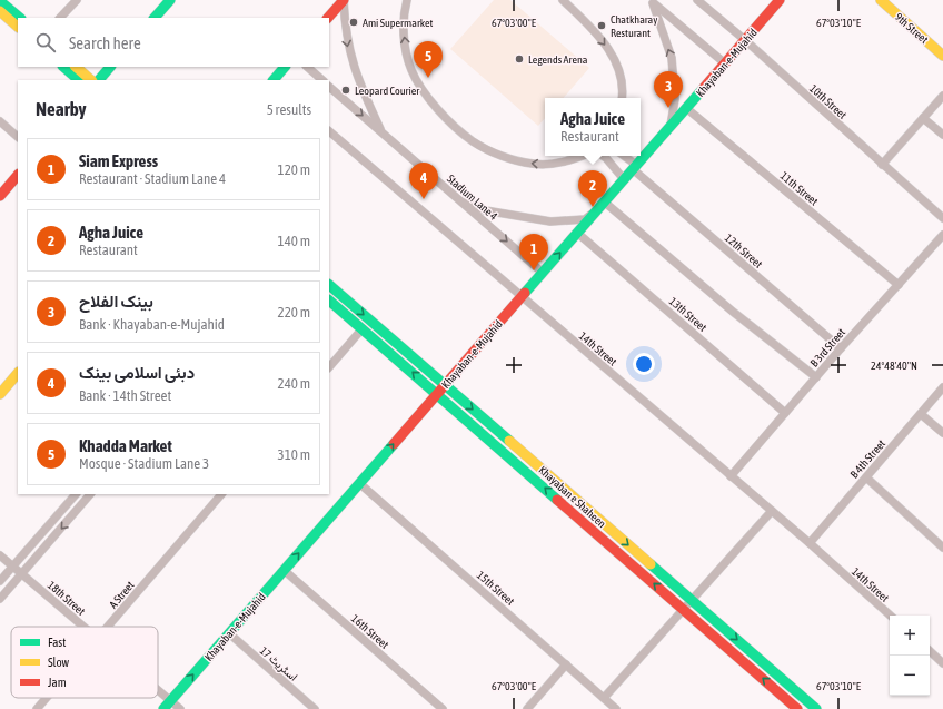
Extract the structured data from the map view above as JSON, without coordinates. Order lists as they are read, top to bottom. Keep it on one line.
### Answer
{"streets":{"main road":["9th Street","Khayaban-e-Mujahid","Khayaban e Shaheen"],"street":["10th Street","11th Street","Stadium Lane 4","12th Street","13th Street","B 3rd Street","14th Street","B 4th Street","15th Street","A Street","18th Street","16th Street","اسٹریٹ 17"]},"crossings":[["Khayaban-e-Mujahid","10th Street"],["Khayaban-e-Mujahid","11th Street"],["Khayaban-e-Mujahid","Stadium Lane 4"],["Khayaban-e-Mujahid","12th Street"],["Khayaban-e-Mujahid","13th Street"],["Khayaban-e-Mujahid","14th Street"],["Khayaban-e-Mujahid","Khayaban e Shaheen"],["Khayaban-e-Mujahid","15th Street"],["Khayaban-e-Mujahid","18th Street"],["Khayaban-e-Mujahid","16th Street"],["Khayaban-e-Mujahid","اسٹریٹ 17"],["11th Street","B 3rd Street"],["12th Street","B 3rd Street"],["13th Street","B 3rd Street"],["B 3rd Street","14th Street"],["14th Street","B 4th Street"]],"one_way":["Khayaban-e-Mujahid","Stadium Lane 4"],"places":["Ami Supermarket","Chatkharay Resturant","Legends Arena","Leopard Courier"],"legend":["Fast","Slow","Jam"],"page":{"search":"Search here","pins":["5","3","4","2","1"],"heading":["Nearby","5 results"],"popup":["Agha Juice","Restaurant"],"list":[{"mark":"1","name":"Siam Express","note":"Restaurant · Stadium Lane 4","value":"120 m"},{"mark":"2","name":"Agha Juice","note":"Restaurant","value":"140 m"},{"mark":"3","name":"بینک الفلاح","note":"Bank · Khayaban-e-Mujahid","value":"220 m"},{"mark":"4","name":"دبئی اسلامی بینک","note":"Bank · 14th Street","value":"240 m"},{"mark":"5","name":"Khadda Market","note":"Mosque · Stadium Lane 3","value":"310 m"}],"map_buttons":["+","−"]},"coordinates":["67°03'00\"E","67°03'10\"E","24°48'40\"N"]}
